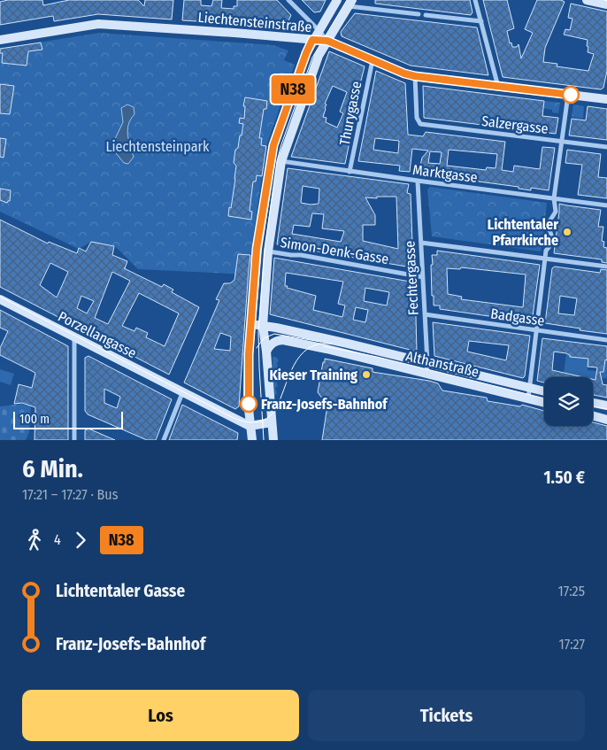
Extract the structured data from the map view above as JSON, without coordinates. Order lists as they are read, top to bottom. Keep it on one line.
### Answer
{"streets":{"street":["Liechtensteinstraße","Thurygasse","Salzergasse","Marktgasse","Simon-Denk-Gasse","Fechtergasse","Badgasse","Porzellangasse","Althanstraße"]},"crossings":[["Liechtensteinstraße","Thurygasse"],["Liechtensteinstraße","Salzergasse"],["Thurygasse","Marktgasse"],["Marktgasse","Fechtergasse"],["Simon-Denk-Gasse","Fechtergasse"],["Fechtergasse","Badgasse"],["Fechtergasse","Althanstraße"]],"parks":["Liechtensteinpark"],"places":["Lichtentaler Pfarrkirche","Kieser Training","Franz-Josefs-Bahnhof"],"lines":["bus line N38"],"scale_bar":"100 m","page":{"on_map":"N38","scale":"100 m","heading":["6 Min.","17:21 – 17:27 · Bus","1.50 €"],"legs":["4","N38"],"list":[{"name":"Lichtentaler Gasse","value":"17:25"},{"name":"Franz-Josefs-Bahnhof","value":"17:27"}],"buttons":["Los","Tickets"]}}
